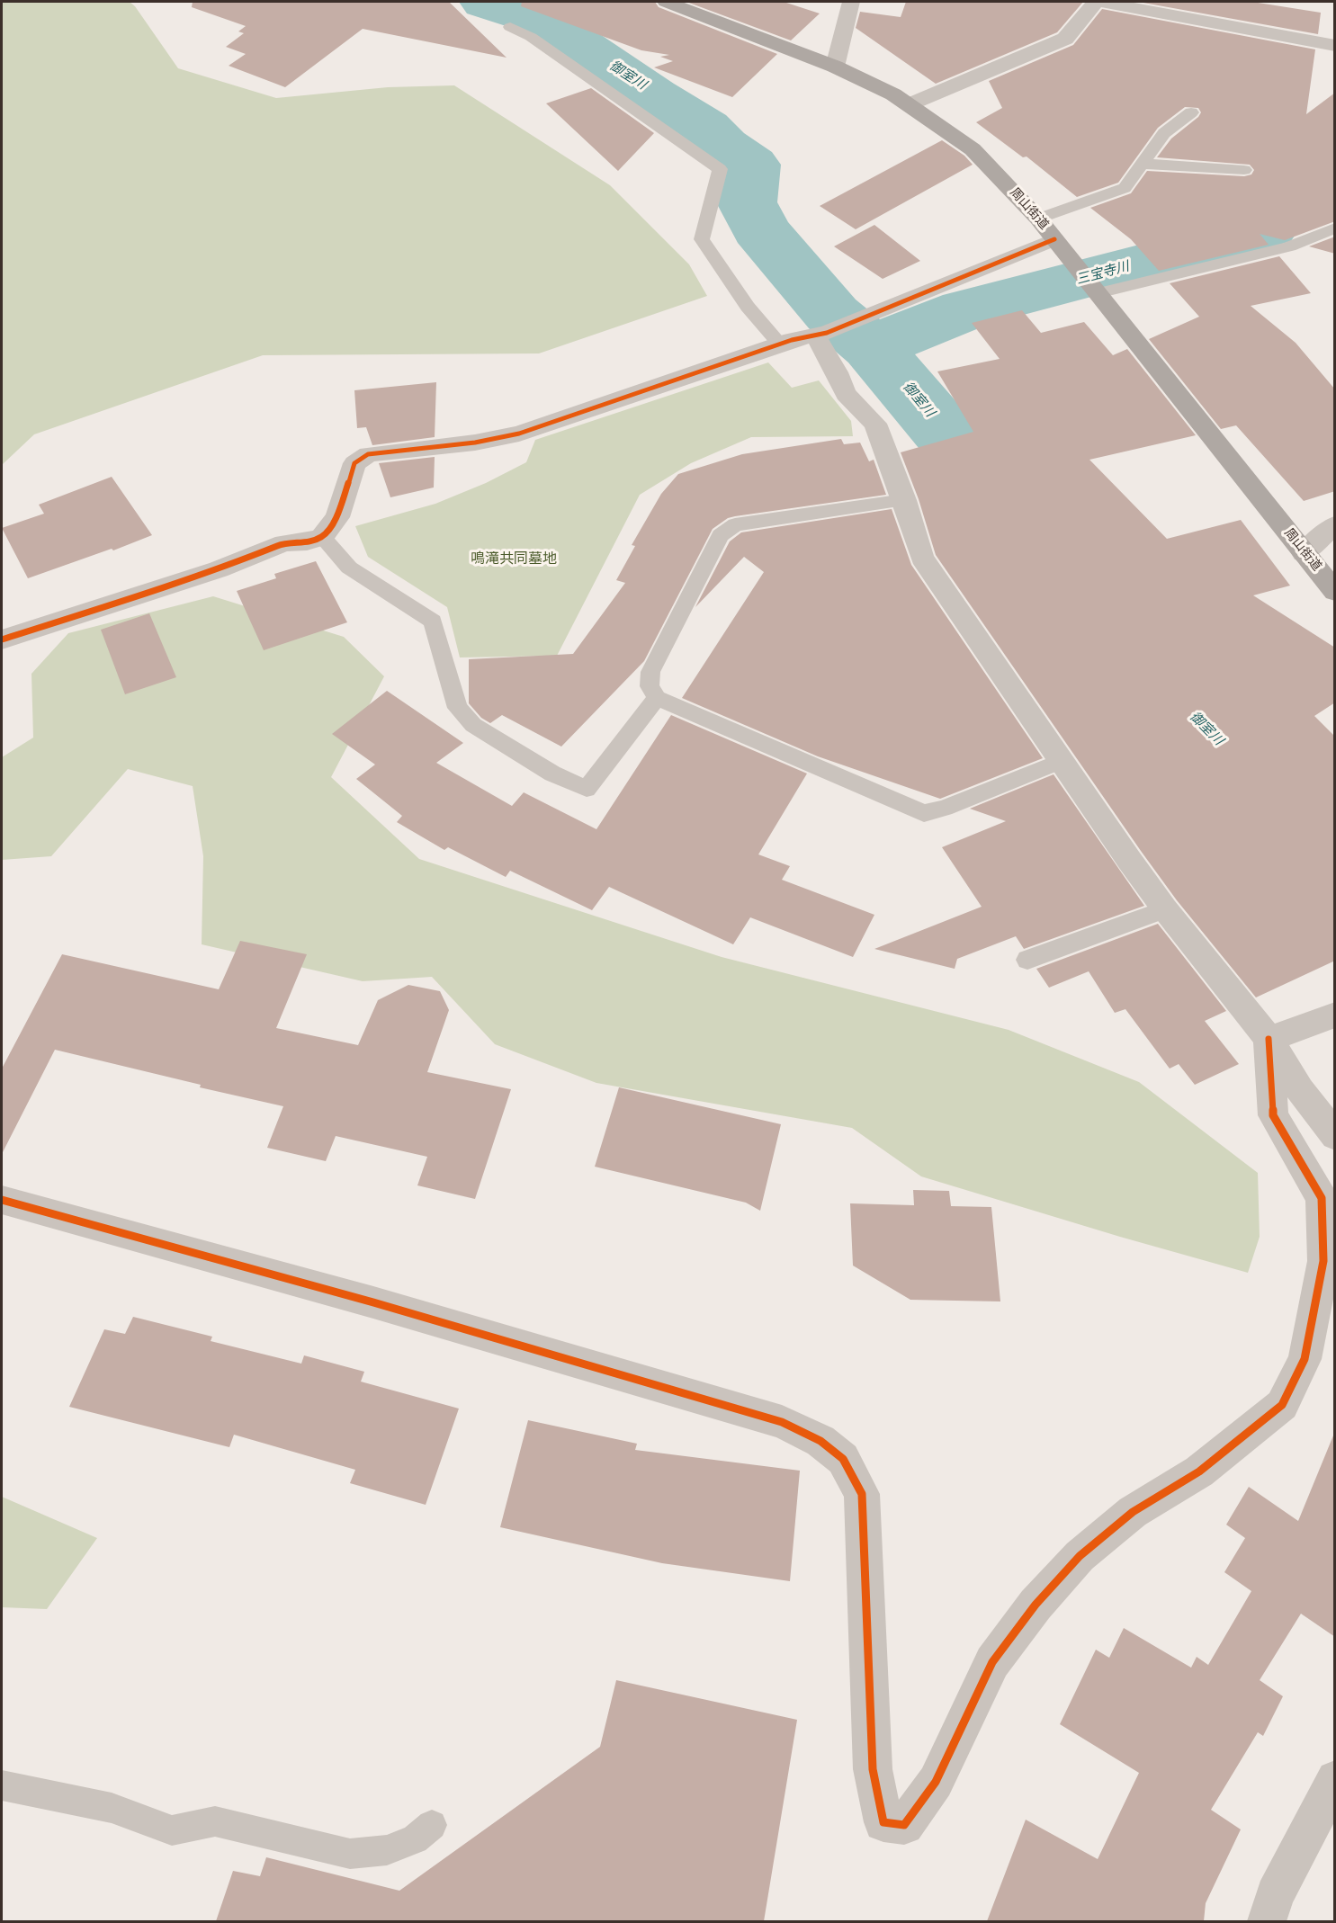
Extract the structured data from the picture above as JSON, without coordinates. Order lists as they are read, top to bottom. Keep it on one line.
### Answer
{"streets":{"highway":["周山街道"]},"water":["御室川","三宝寺川"],"parks":["鳴滝共同墓地"]}
